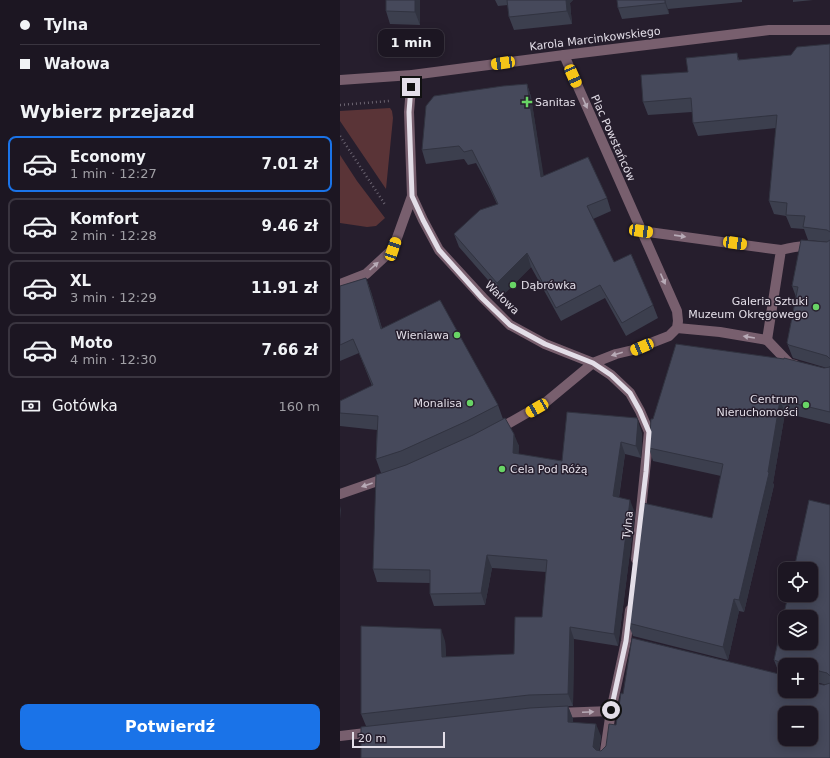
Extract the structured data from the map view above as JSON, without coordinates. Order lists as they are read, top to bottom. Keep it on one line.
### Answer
{"streets":{"street":["Karola Marcinkowskiego","Plac Powstańców","Wałowa","Tylna"]},"crossings":[["Karola Marcinkowskiego","Plac Powstańców"],["Karola Marcinkowskiego","Wałowa"],["Wałowa","Tylna"]],"one_way":["Plac Powstańców"],"places":{"health":["Sanitas"],"other":["Dąbrówka","Galeria Sztuki Muzeum Okręgowego","Wieniawa","Monalisa","Centrum Nieruchomości","Cela Pod Różą"]},"scale_bar":"20 m","page":{"banner":["Tylna","Wałowa"],"bubble":"1 min","heading":"Wybierz przejazd","list":[{"name":"Economy","note":"1 min · 12:27","value":"7.01 zł"},{"name":"Komfort","note":"2 min · 12:28","value":"9.46 zł"},{"name":"XL","note":"3 min · 12:29","value":"11.91 zł"},{"name":"Moto","note":"4 min · 12:30","value":"7.66 zł"}],"pay":["Gotówka","160 m"],"map_buttons":["+","−"],"buttons":"Potwierdź","scale":"20 m"}}
